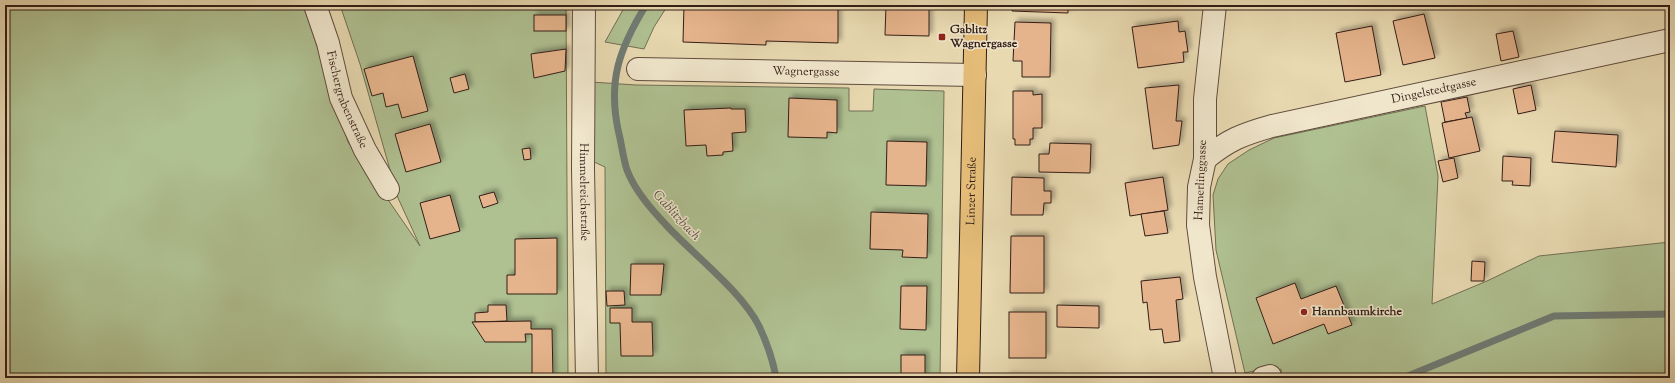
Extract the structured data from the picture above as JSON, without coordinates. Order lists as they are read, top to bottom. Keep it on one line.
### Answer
{"streets":{"main road":["Linzer Straße"],"street":["Wagnergasse","Dingelstedtgasse","Fischergrabenstraße","Hamerlinggasse","Himmelreichstraße"]},"crossings":[["Wagnergasse","Linzer Straße"],["Dingelstedtgasse","Hamerlinggasse"]],"water":["Gablitzbach"],"places":{"transit":["Gablitz Wagnergasse"],"other":["Hannbaumkirche"]}}
